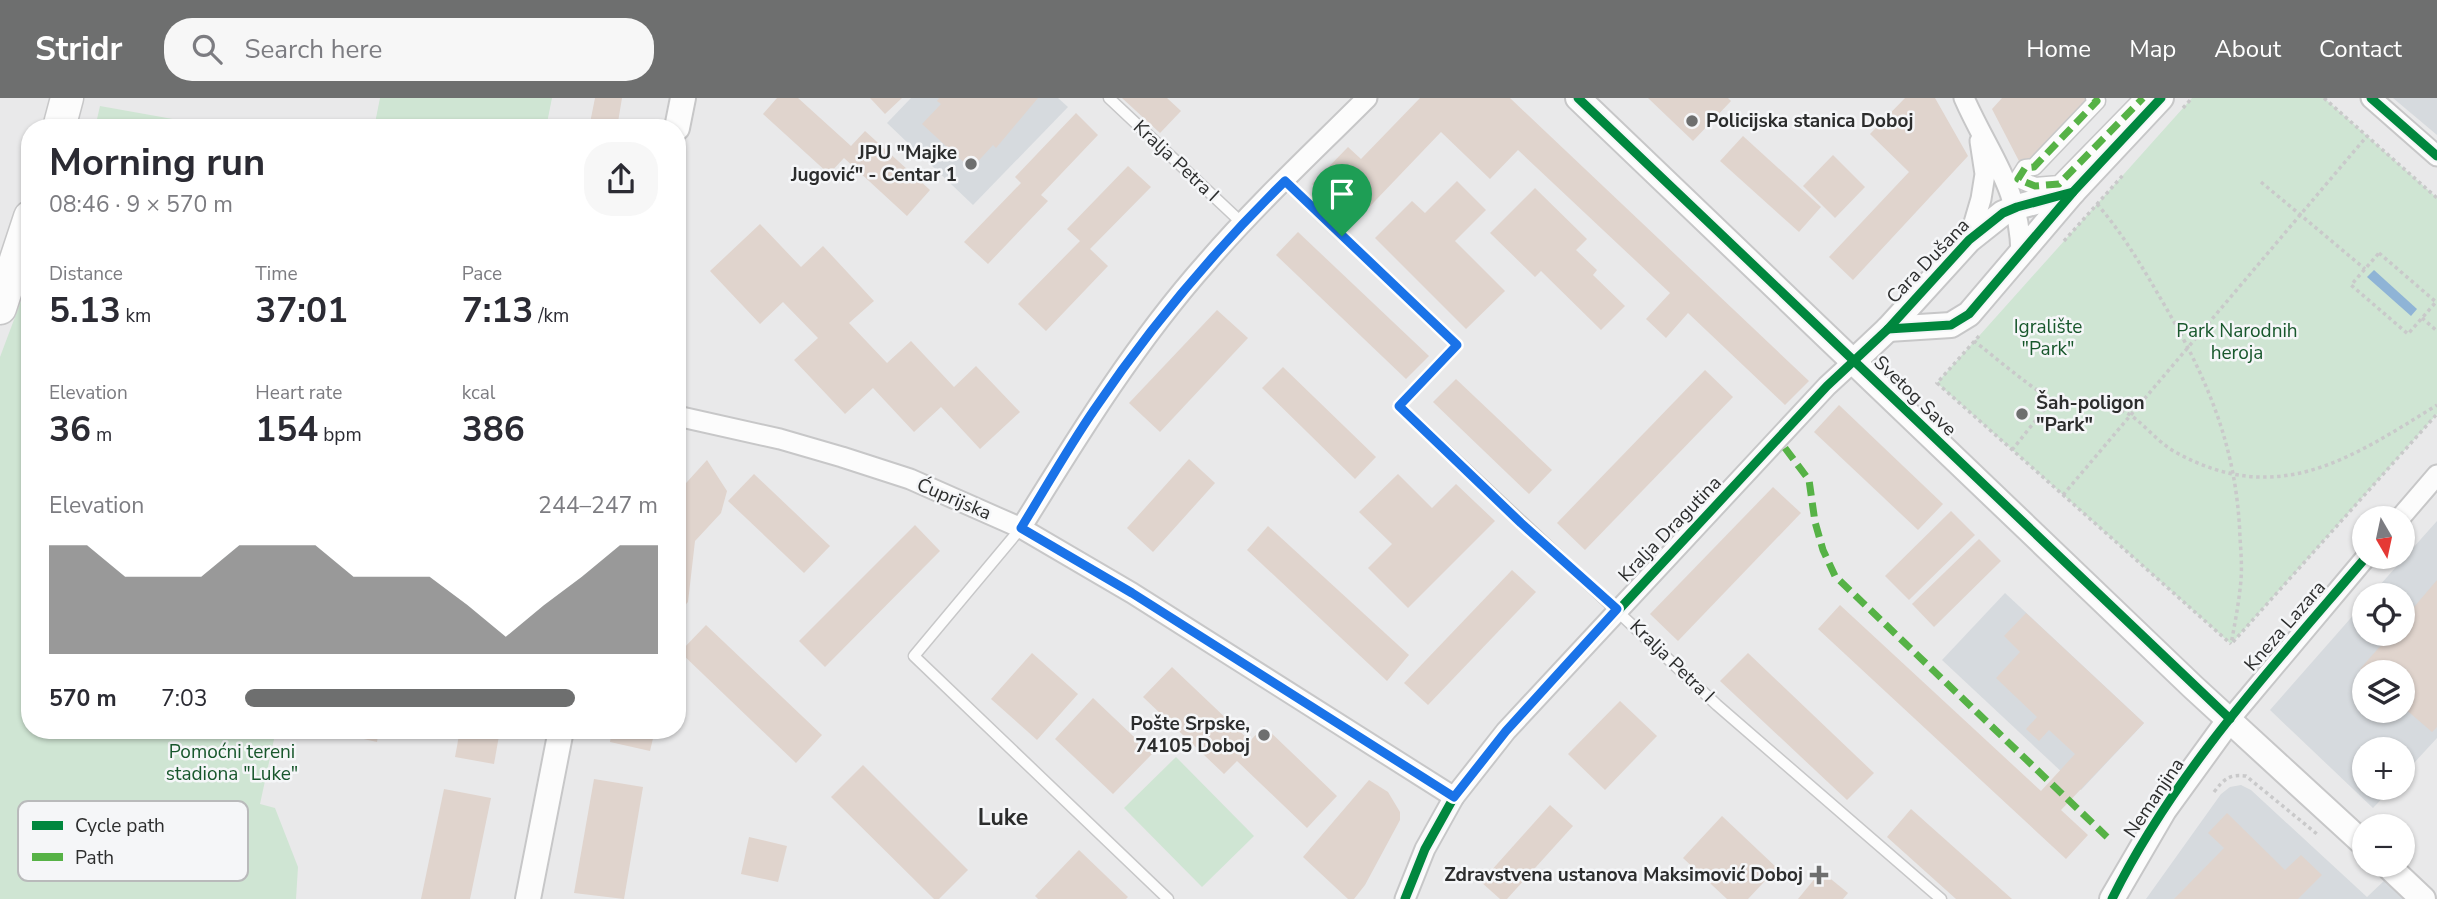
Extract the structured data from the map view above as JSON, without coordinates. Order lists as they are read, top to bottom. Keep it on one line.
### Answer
{"streets":{"street":["Cara Dušana","Svetog Save","Ćuprijska","Kralja Dragutina","Kneza Lazara","Nemanjina"],"lane":["Kralja Petra I"]},"crossings":[["Kralja Petra I","Kralja Dragutina"],["Cara Dušana","Svetog Save"],["Cara Dušana","Kralja Dragutina"],["Svetog Save","Kralja Dragutina"],["Svetog Save","Kneza Lazara"],["Svetog Save","Nemanjina"],["Ćuprijska","Kralja Dragutina"],["Kneza Lazara","Nemanjina"]],"districts":["Luke"],"parks":["Igralište \"Park\"","Park Narodnih heroja","Pomoćni tereni stadiona \"Luke\""],"places":{"other":["Policijska stanica Doboj","JPU \"Majke Jugović\" - Centar 1","Šah-poligon \"Park\"","Pošte Srpske, 74105 Doboj"],"health":["Zdravstvena ustanova Maksimović Doboj"]},"legend":["Cycle path","Path"],"north":"bottom","page":{"header":"Stridr","search":"Search here","nav":["Home","Map","About","Contact"],"heading":["Morning run","08:46 · 9 × 570 m"],"stats":[["Distance","5.13 km"],["Time","37:01"],["Pace","7:13 /km"],["Elevation","36 m"],["Heart rate","154 bpm"],["kcal","386"]],"chart":["Elevation","244–247 m"],"map_buttons":["+","−"],"list":[{"name":"570 m","note":"7:03"}]}}
